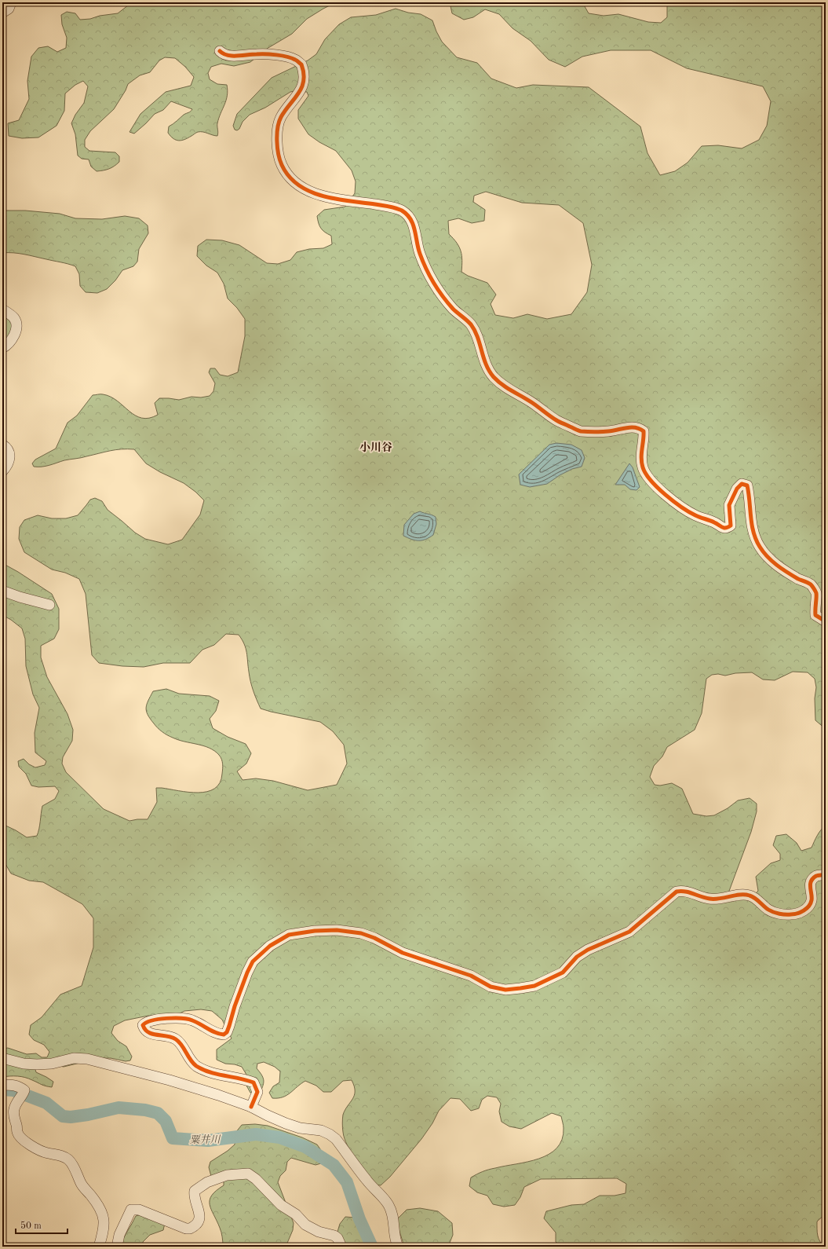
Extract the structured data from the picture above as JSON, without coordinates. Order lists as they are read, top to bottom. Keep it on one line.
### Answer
{"districts":["小川谷"],"water":["粟井川"],"scale_bar":"50 m"}
